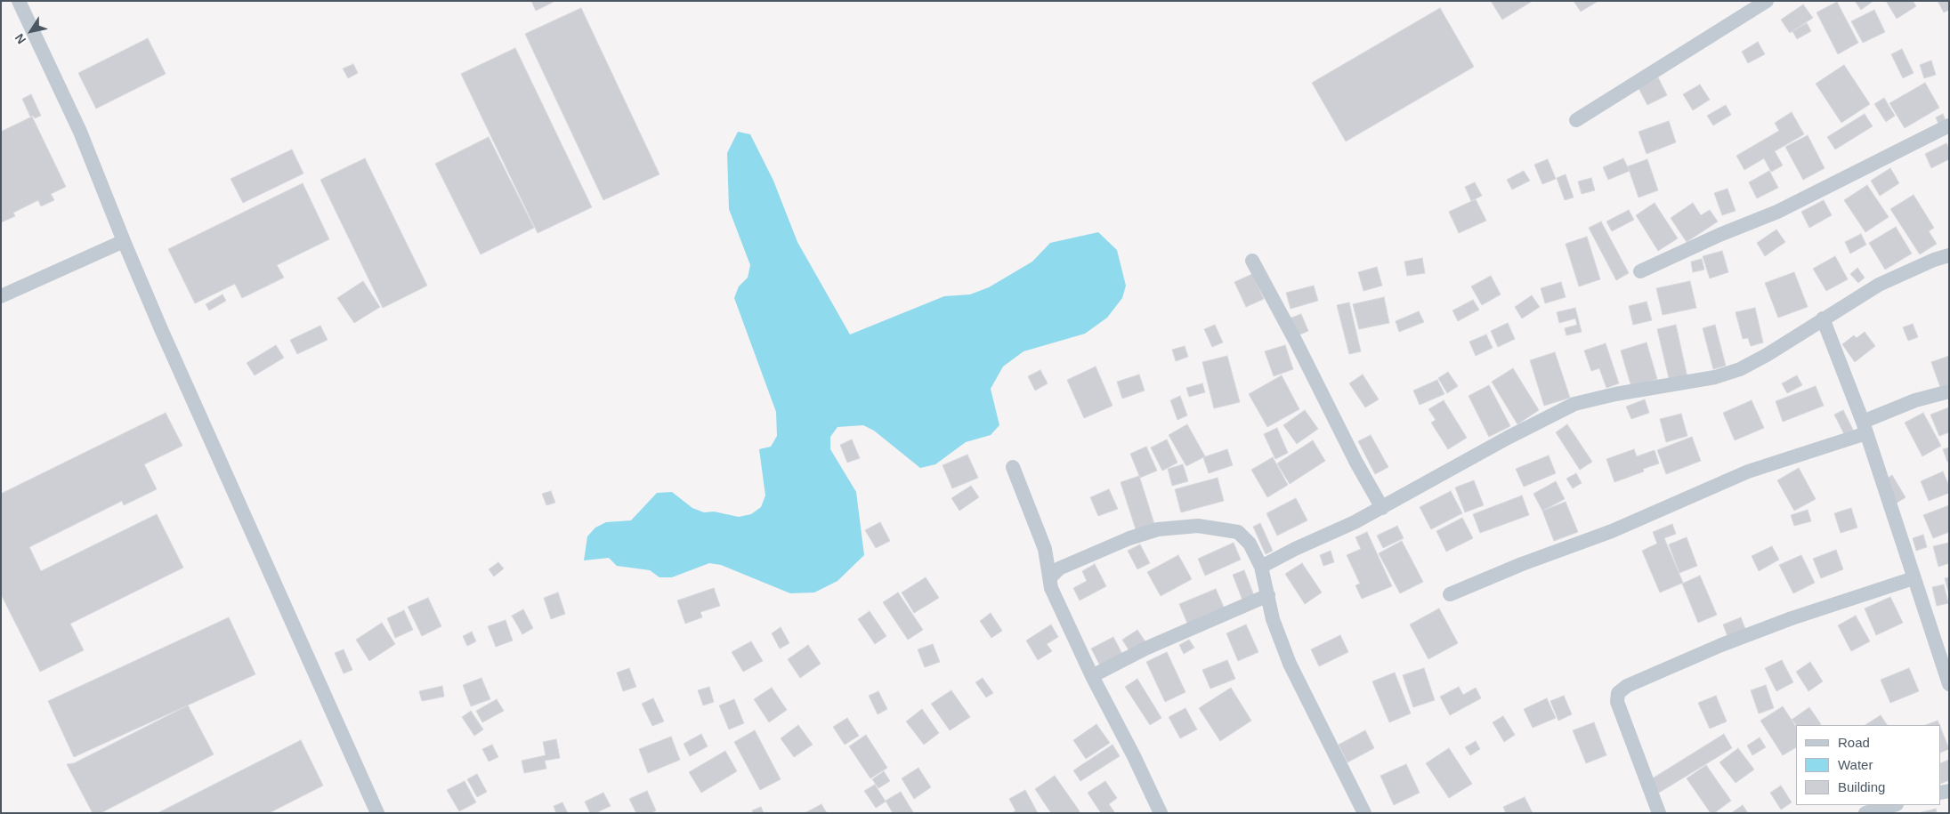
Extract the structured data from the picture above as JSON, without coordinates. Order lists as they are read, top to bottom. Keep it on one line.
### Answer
{"legend":["Road","Water","Building"],"north":"bottom left"}
